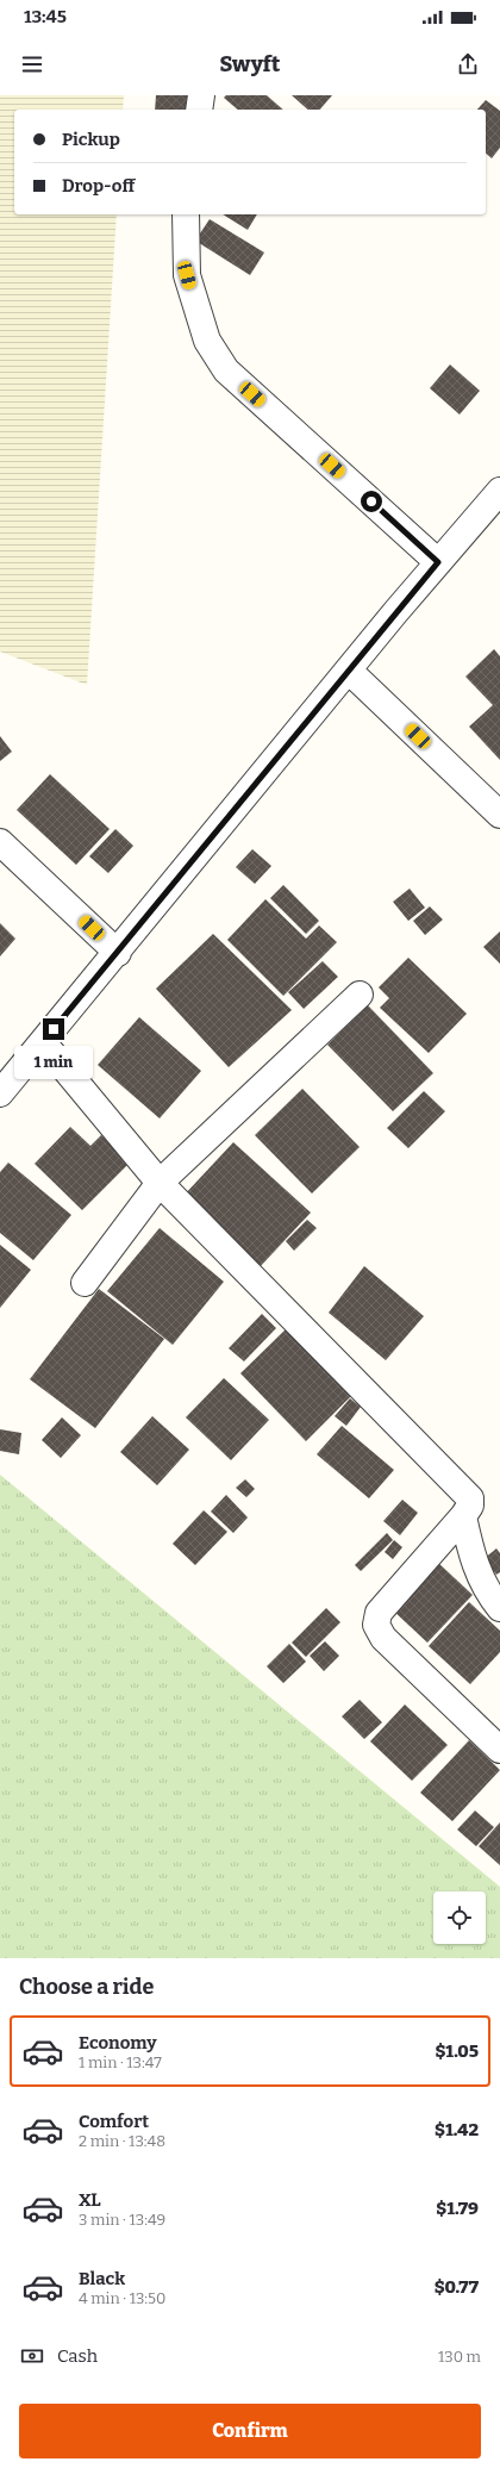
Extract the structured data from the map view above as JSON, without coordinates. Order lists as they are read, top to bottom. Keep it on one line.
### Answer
{"page":{"status":"13:45","header":"Swyft","banner":["Pickup","Drop-off"],"bubble":"1 min","heading":"Choose a ride","list":[{"name":"Economy","note":"1 min · 13:47","value":"$1.05"},{"name":"Comfort","note":"2 min · 13:48","value":"$1.42"},{"name":"XL","note":"3 min · 13:49","value":"$1.79"},{"name":"Black","note":"4 min · 13:50","value":"$0.77"}],"pay":["Cash","130 m"],"buttons":"Confirm"}}
